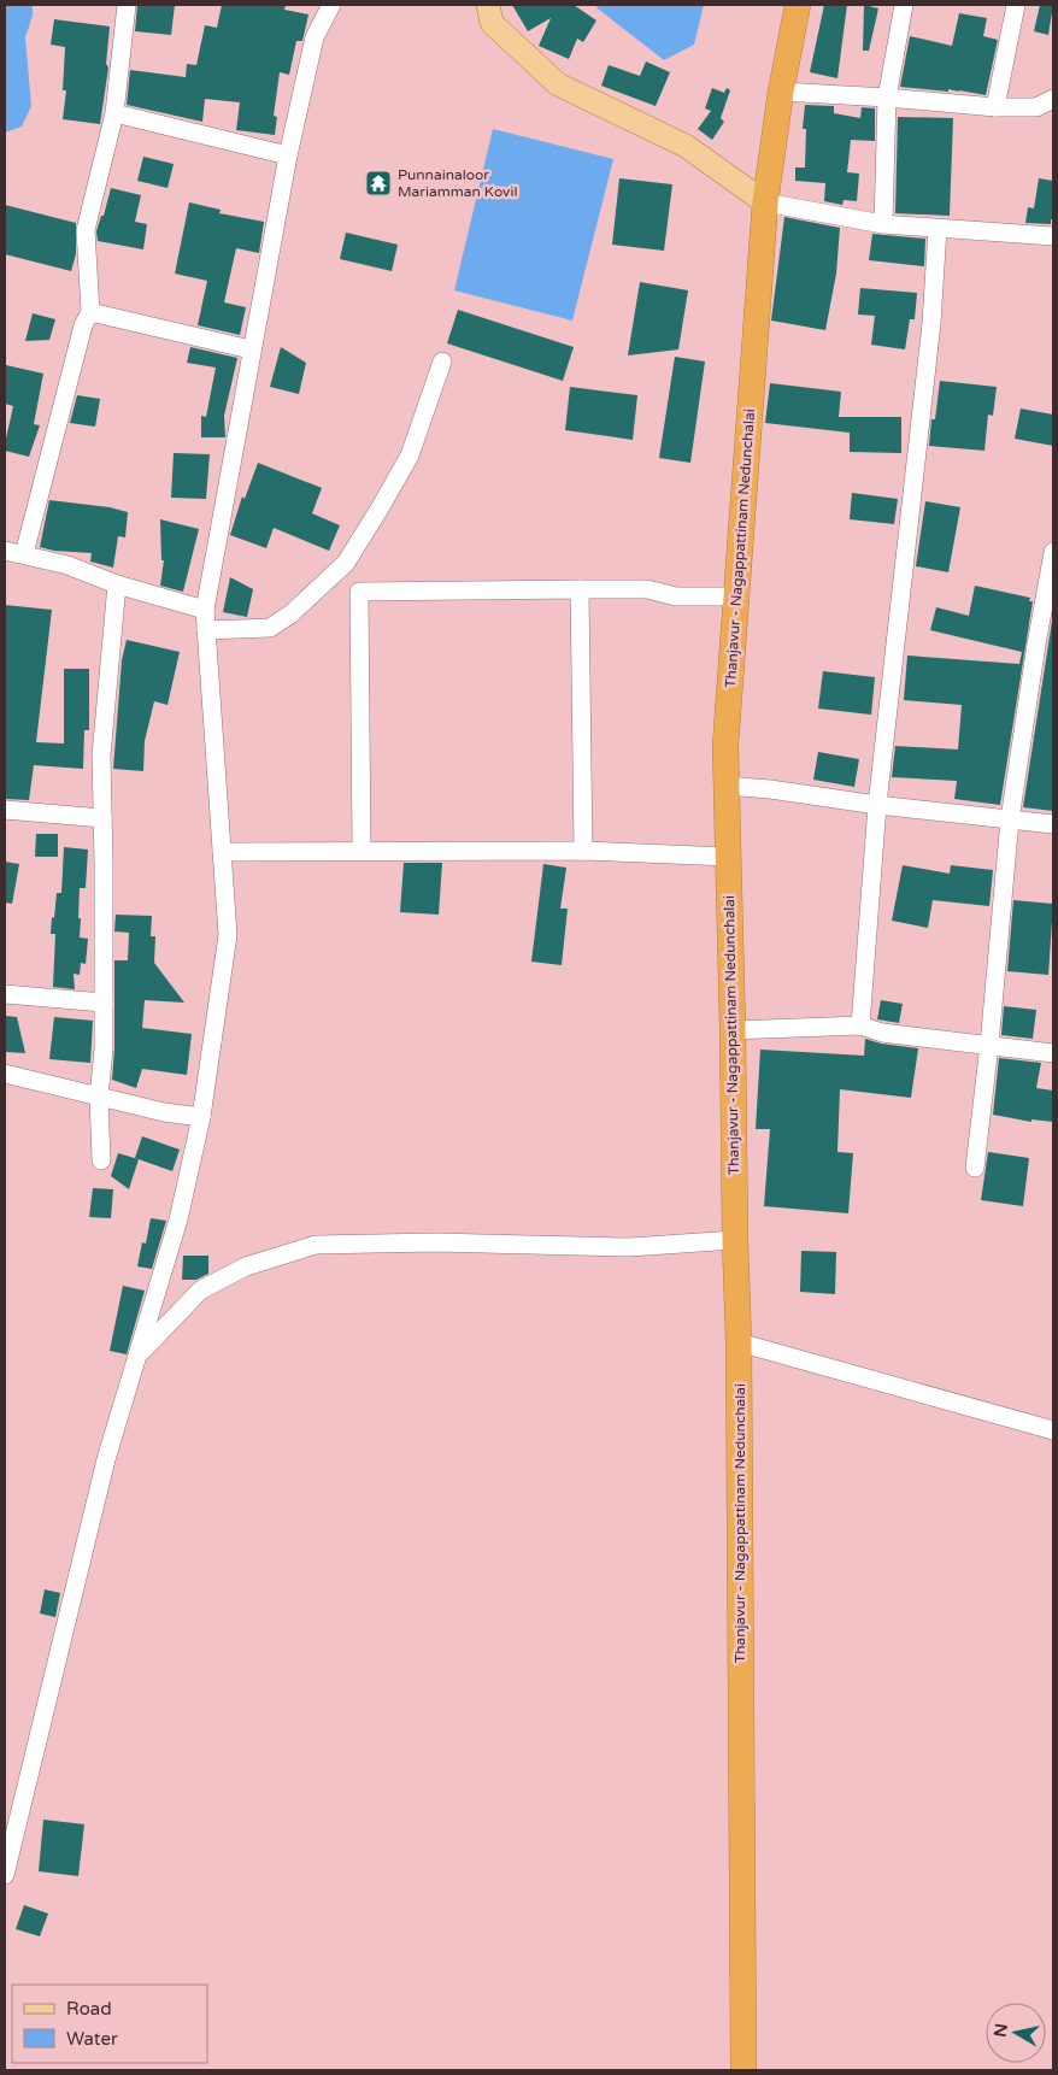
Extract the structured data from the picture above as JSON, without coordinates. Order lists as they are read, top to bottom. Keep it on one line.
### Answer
{"streets":{"highway":["Thanjavur - Nagappattinam Nedunchalai"]},"places":{"temple":["Punnainaloor Mariamman Kovil"]},"legend":["Road","Water"],"north":"left"}
